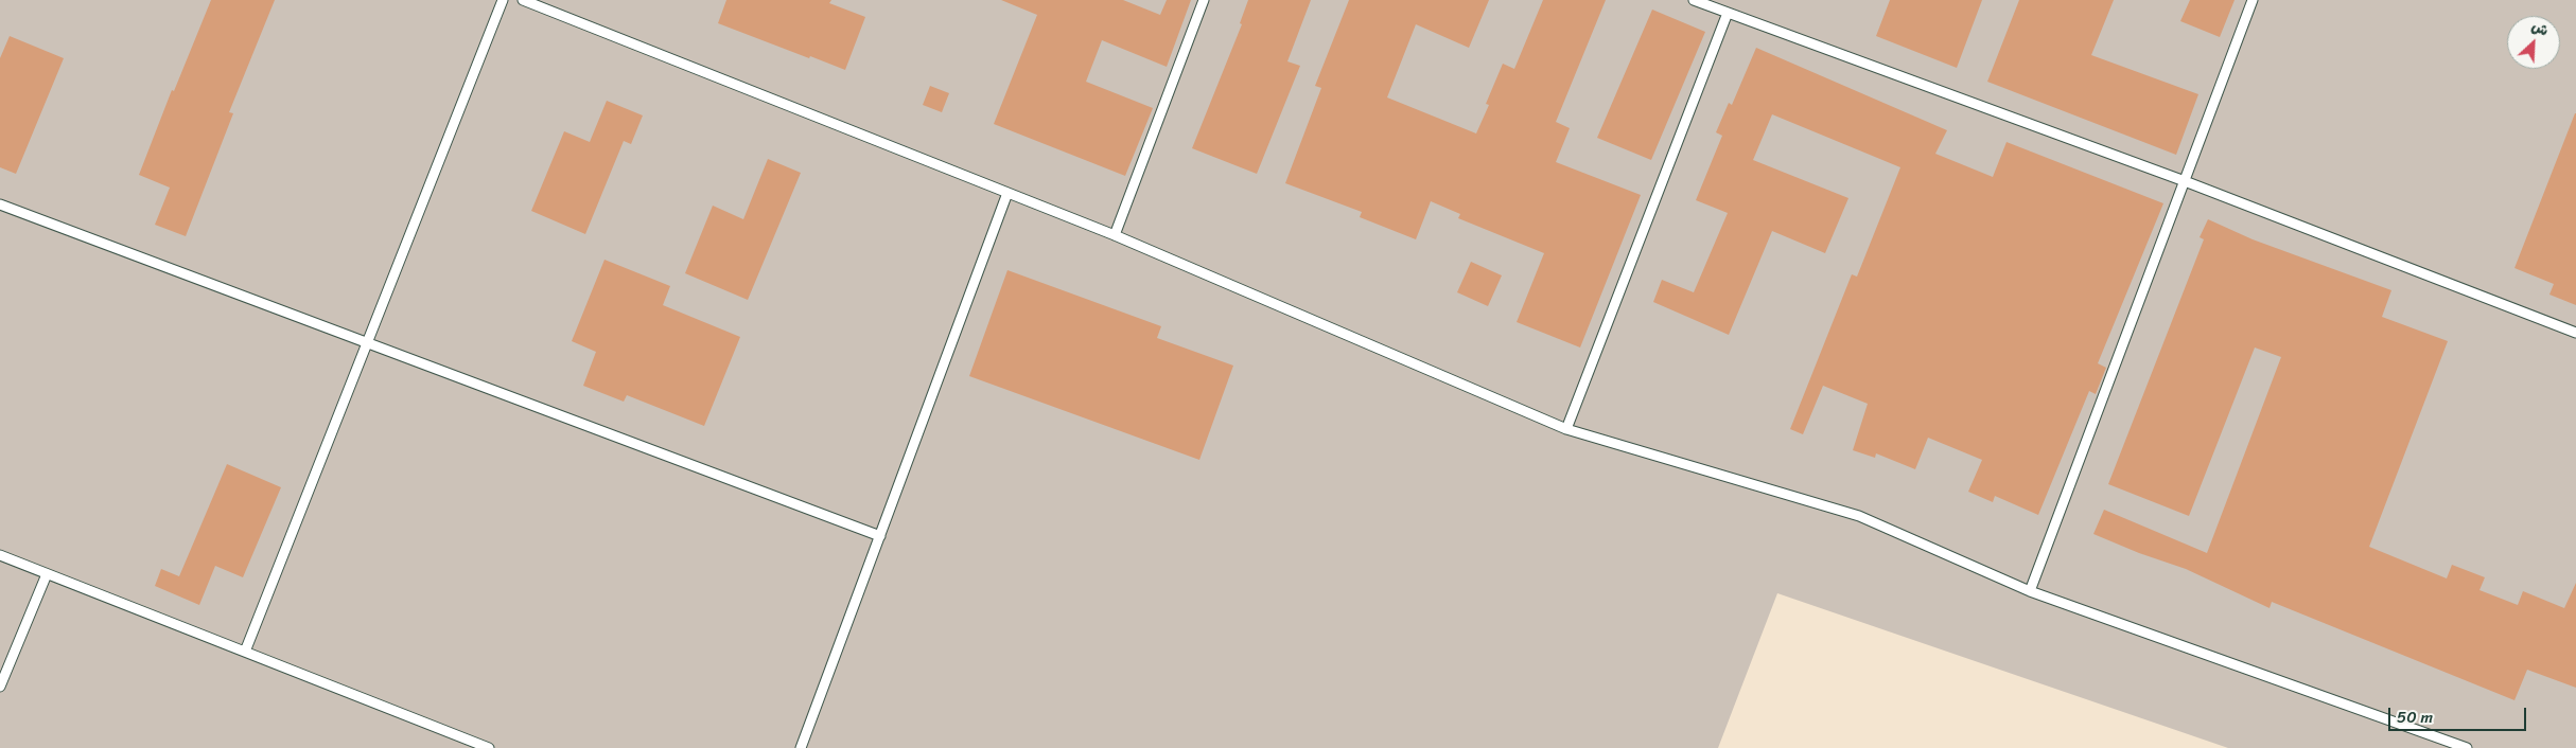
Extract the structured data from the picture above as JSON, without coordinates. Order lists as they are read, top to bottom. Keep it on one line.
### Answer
{"scale_bar":"50 m","north":"top right"}
